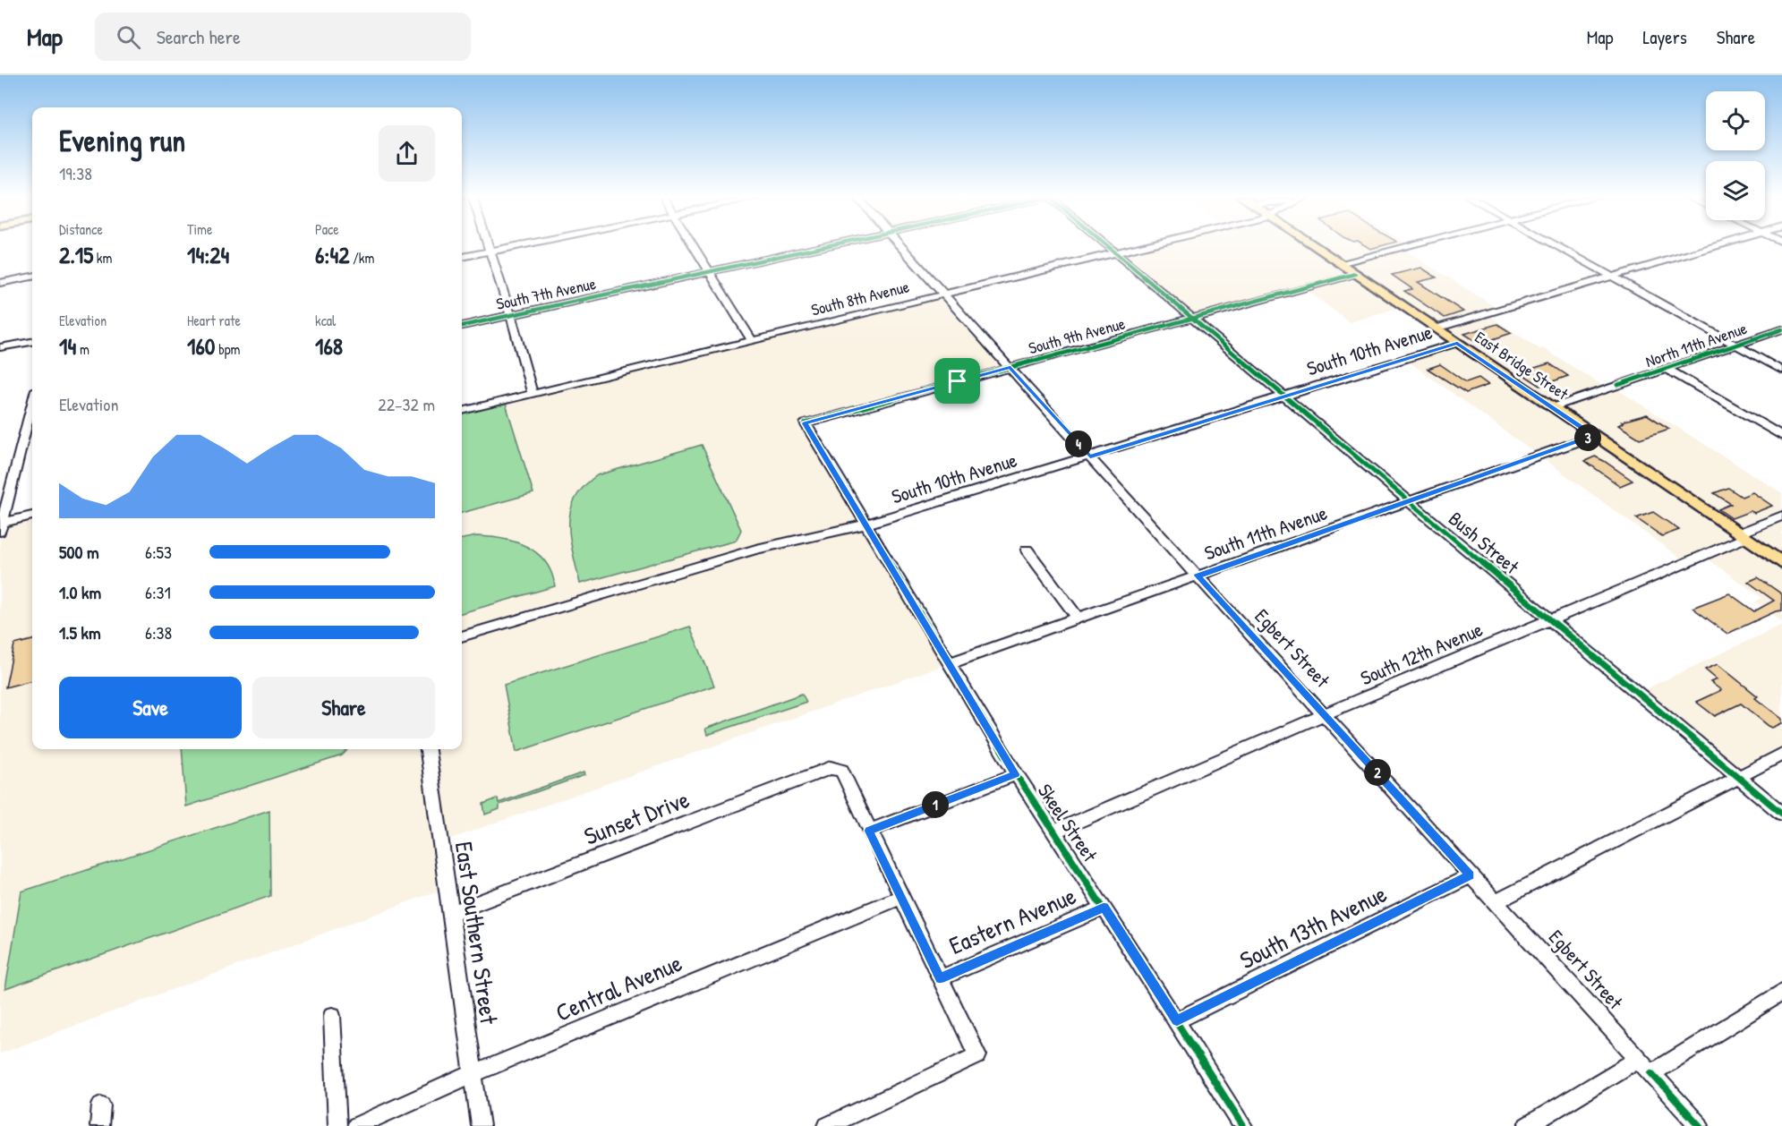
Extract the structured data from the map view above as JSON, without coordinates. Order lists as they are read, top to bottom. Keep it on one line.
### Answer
{"streets":{"main road":["East Bridge Street"],"street":["South 7th Avenue","South 8th Avenue","South 9th Avenue","North 11th Avenue","South 10th Avenue","South 11th Avenue","Bush Street","Egbert Street","South 12th Avenue","Sunset Drive","Skeel Street","Eastern Avenue","South 13th Avenue","East Southern Street","Central Avenue"]},"crossings":[["South 8th Avenue","Bush Street"],["South 8th Avenue","Egbert Street"],["South 9th Avenue","East Bridge Street"],["South 9th Avenue","Bush Street"],["South 9th Avenue","Egbert Street"],["South 9th Avenue","Skeel Street"],["North 11th Avenue","East Bridge Street"],["South 10th Avenue","East Bridge Street"],["South 10th Avenue","Bush Street"],["South 10th Avenue","Egbert Street"],["South 10th Avenue","Skeel Street"],["East Bridge Street","South 11th Avenue"],["East Bridge Street","South 12th Avenue"],["South 11th Avenue","Bush Street"],["South 11th Avenue","Egbert Street"],["South 11th Avenue","Skeel Street"],["Bush Street","South 12th Avenue"],["Egbert Street","South 12th Avenue"],["Egbert Street","South 13th Avenue"],["South 12th Avenue","Skeel Street"],["Sunset Drive","East Southern Street"],["Skeel Street","Eastern Avenue"],["Skeel Street","South 13th Avenue"],["East Southern Street","Central Avenue"]],"page":{"header":"Map","search":"Search here","nav":["Map","Layers","Share"],"heading":["Evening run","19:38"],"stats":[["Distance","2.15 km"],["Time","14:24"],["Pace","6:42 /km"],["Elevation","14 m"],["Heart rate","160 bpm"],["kcal","168"]],"chart":["Elevation","22–32 m"],"pins":["3","4","2","1"],"list":[{"name":"500 m","note":"6:53"},{"name":"1.0 km","note":"6:31"},{"name":"1.5 km","note":"6:38"}],"buttons":["Save","Share"]}}
